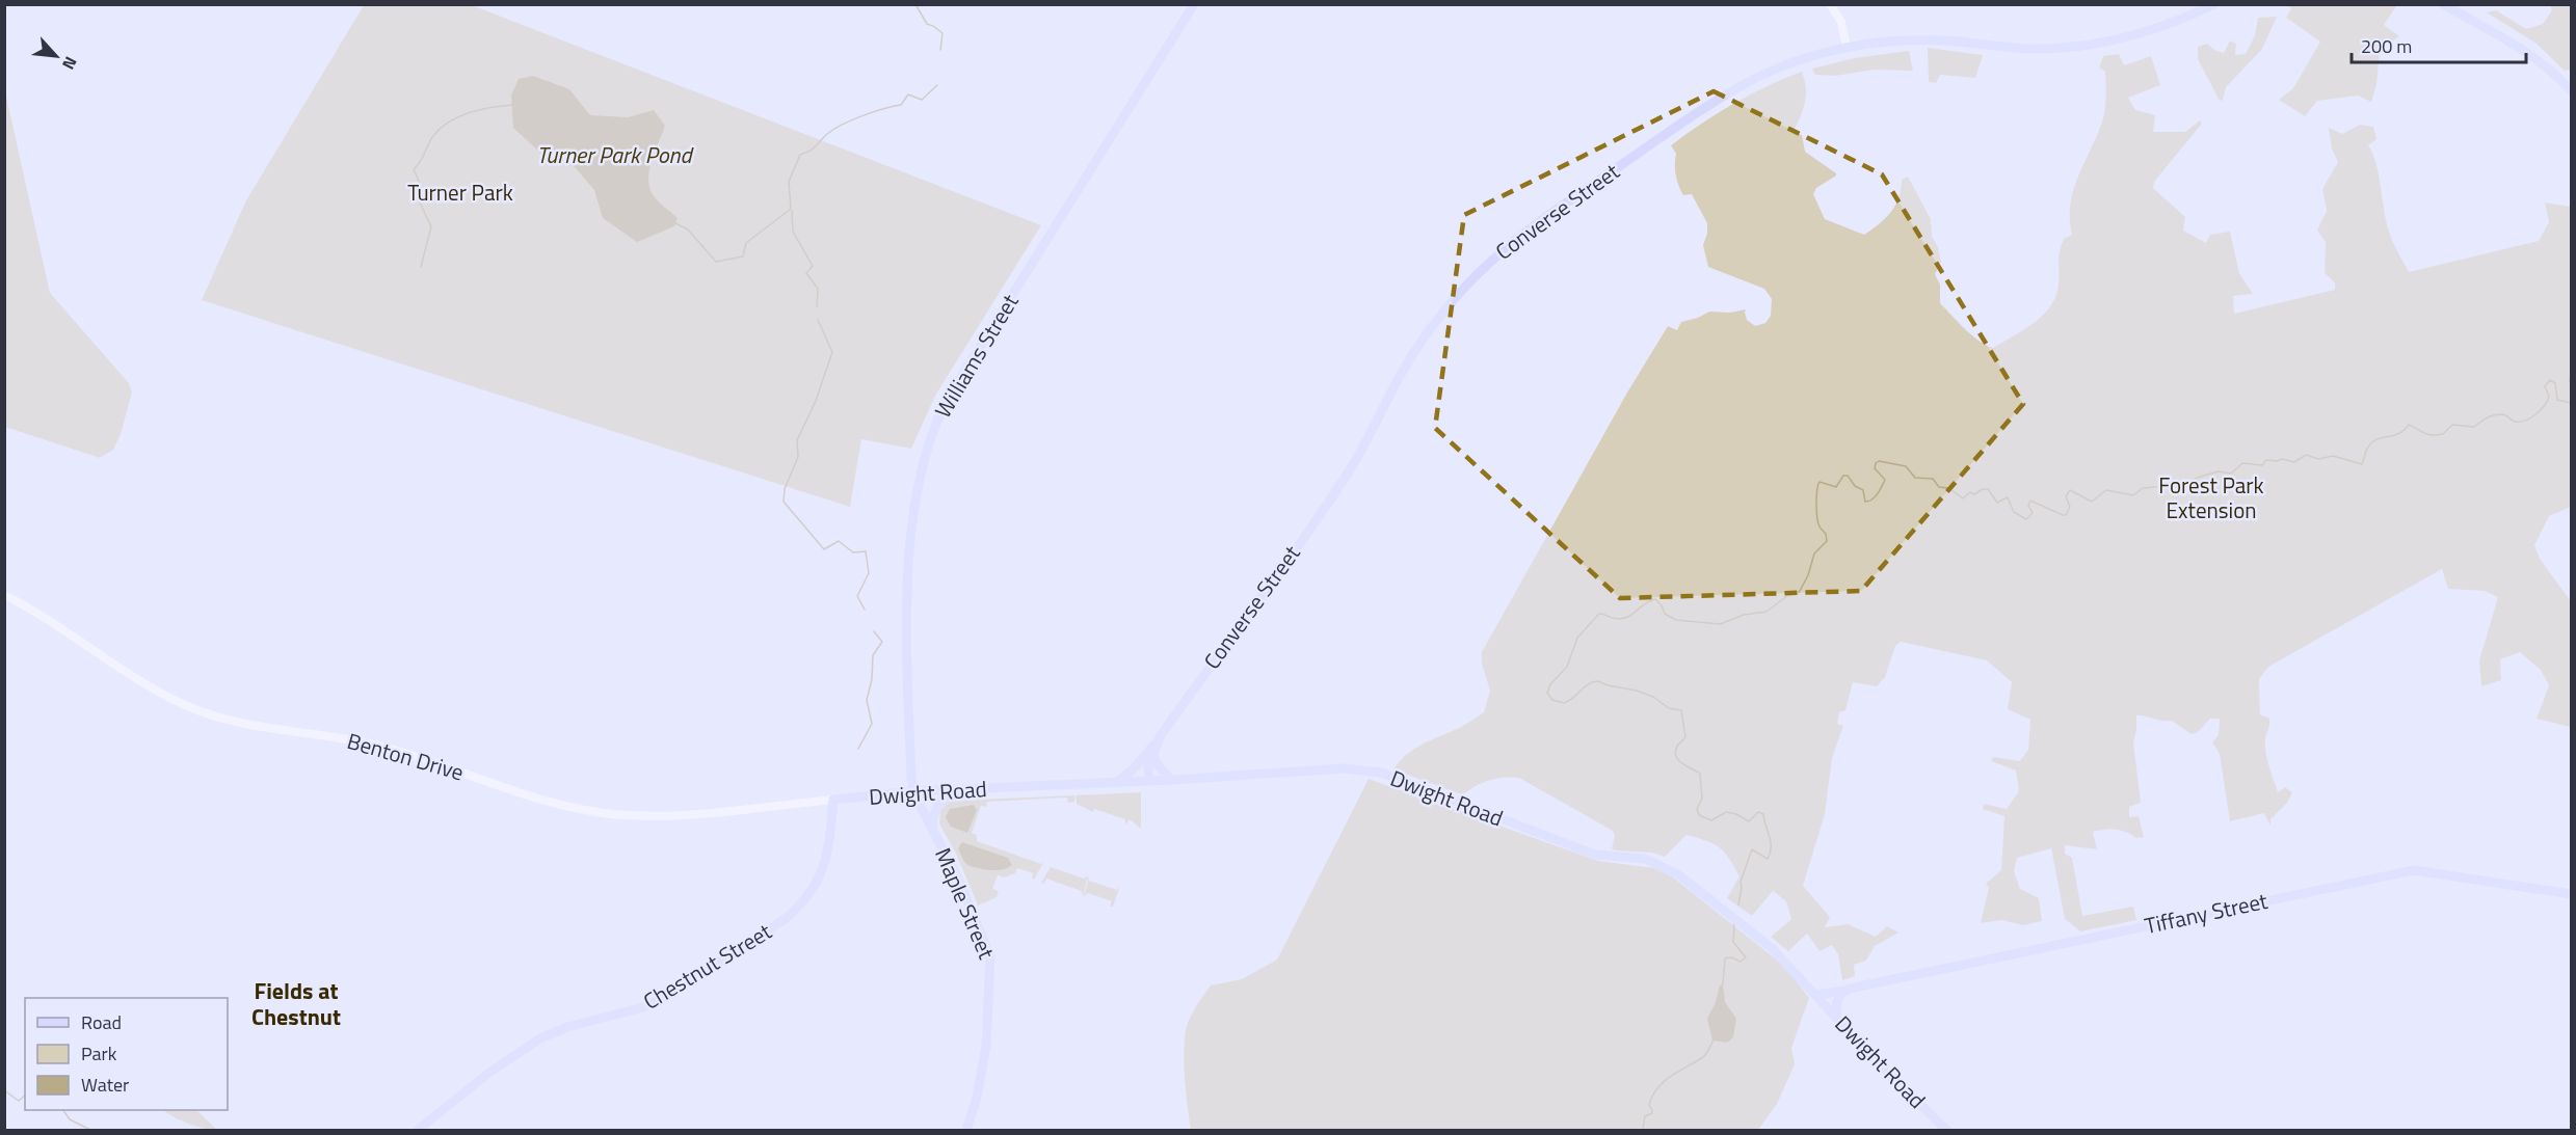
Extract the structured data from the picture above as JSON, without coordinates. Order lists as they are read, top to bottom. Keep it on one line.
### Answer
{"streets":{"main road":["Converse Street","Williams Street","Dwight Road","Maple Street","Tiffany Street","Chestnut Street"],"street":["Benton Drive"]},"crossings":[["Converse Street","Dwight Road"],["Williams Street","Dwight Road"],["Williams Street","Maple Street"],["Benton Drive","Dwight Road"],["Benton Drive","Chestnut Street"],["Dwight Road","Maple Street"],["Dwight Road","Tiffany Street"],["Dwight Road","Chestnut Street"]],"districts":["Fields at Chestnut"],"water":["Turner Park Pond"],"parks":["Turner Park","Forest Park Extension"],"legend":["Road","Park","Water"],"scale_bar":"200 m","north":"bottom right"}
